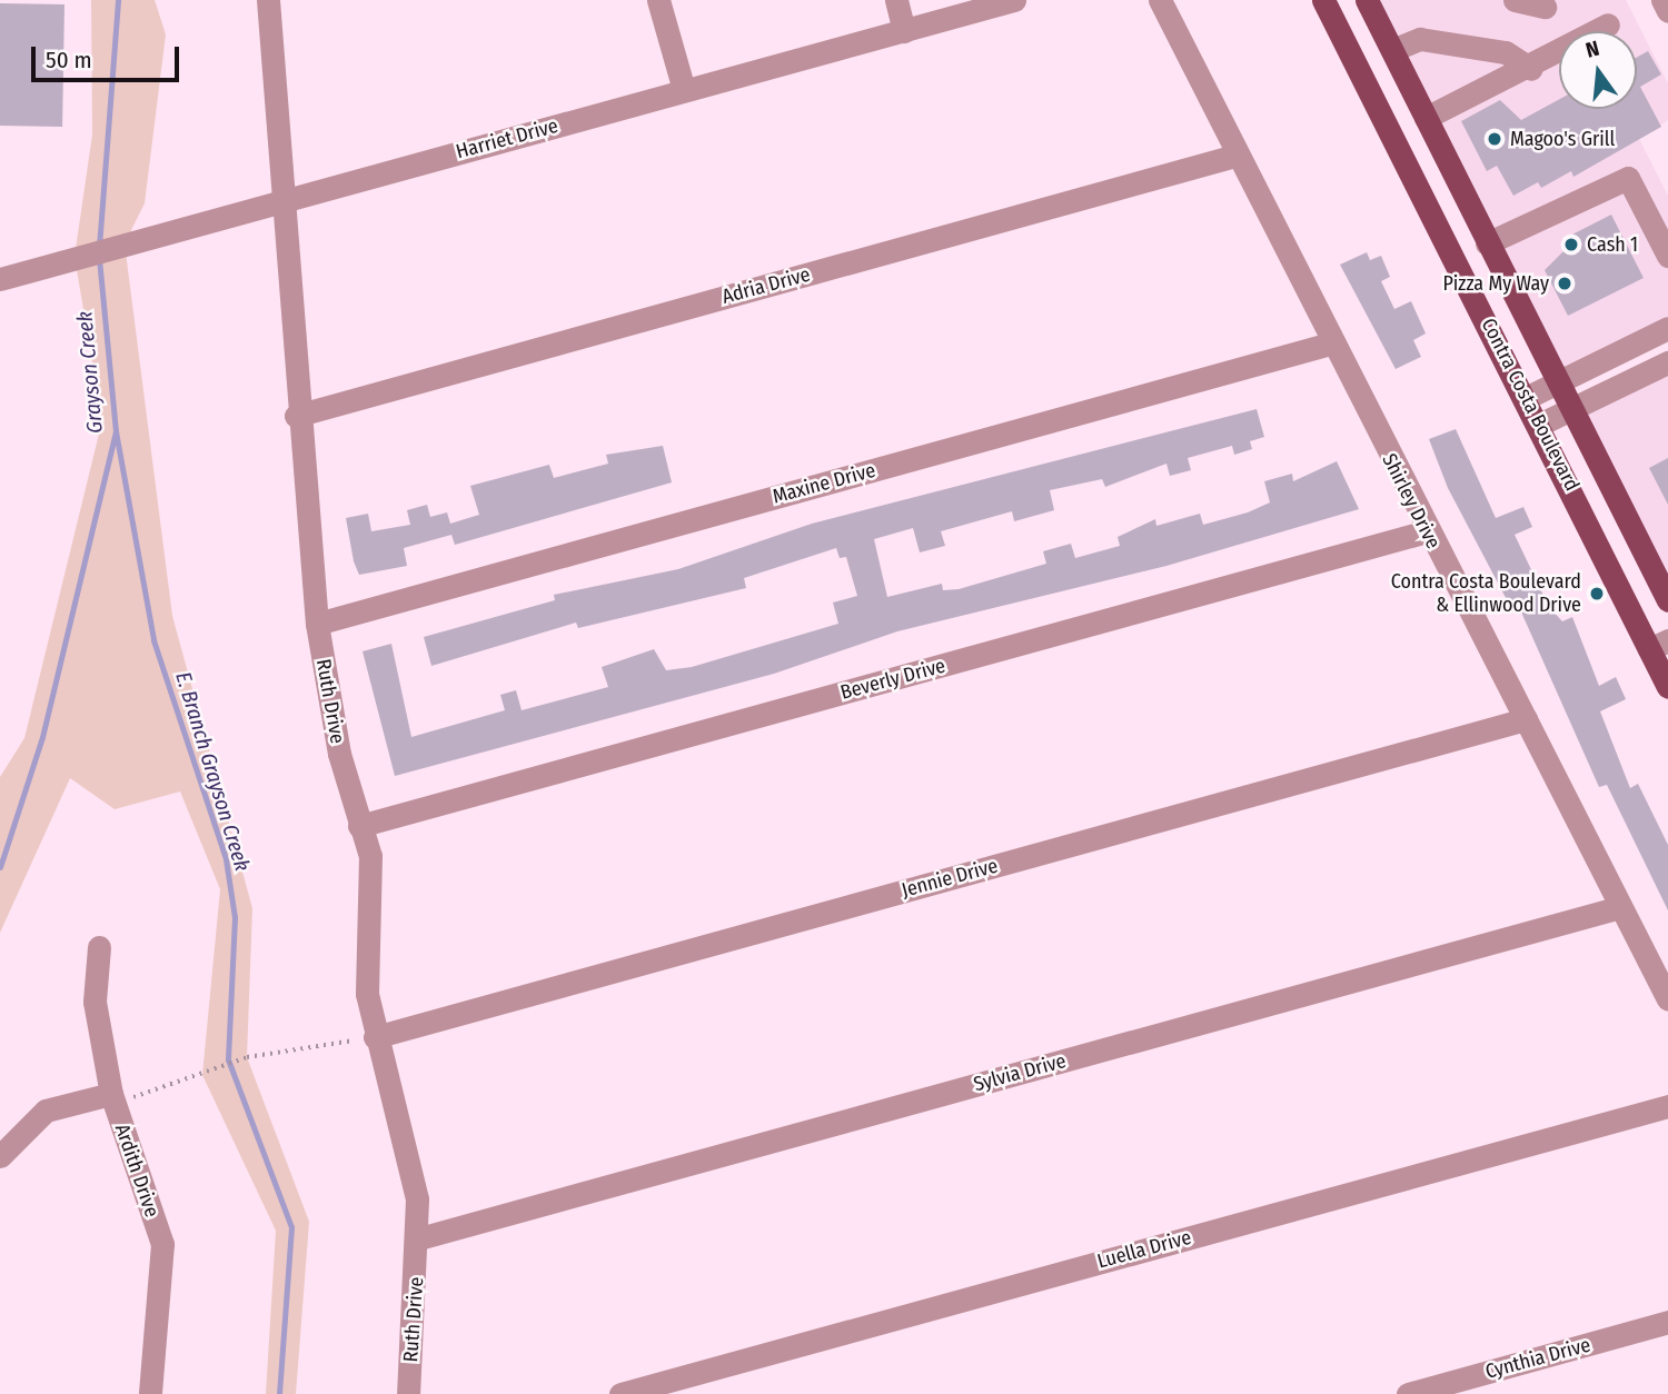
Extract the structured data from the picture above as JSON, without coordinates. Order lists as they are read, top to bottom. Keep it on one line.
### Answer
{"streets":{"main road":["Contra Costa Boulevard"],"street":["Harriet Drive","Adria Drive","Maxine Drive","Shirley Drive","Beverly Drive","Ruth Drive","Jennie Drive","Sylvia Drive","Ardith Drive","Luella Drive","Cynthia Drive"]},"crossings":[["Harriet Drive","Ruth Drive"],["Adria Drive","Shirley Drive"],["Adria Drive","Ruth Drive"],["Maxine Drive","Shirley Drive"],["Maxine Drive","Ruth Drive"],["Shirley Drive","Beverly Drive"],["Shirley Drive","Jennie Drive"],["Shirley Drive","Sylvia Drive"],["Beverly Drive","Ruth Drive"],["Ruth Drive","Jennie Drive"],["Ruth Drive","Sylvia Drive"]],"water":["Grayson Creek","E. Branch Grayson Creek"],"places":["Magoo's Grill","Cash 1","Pizza My Way","Contra Costa Boulevard & Ellinwood Drive"],"scale_bar":"50 m","north":"top"}
